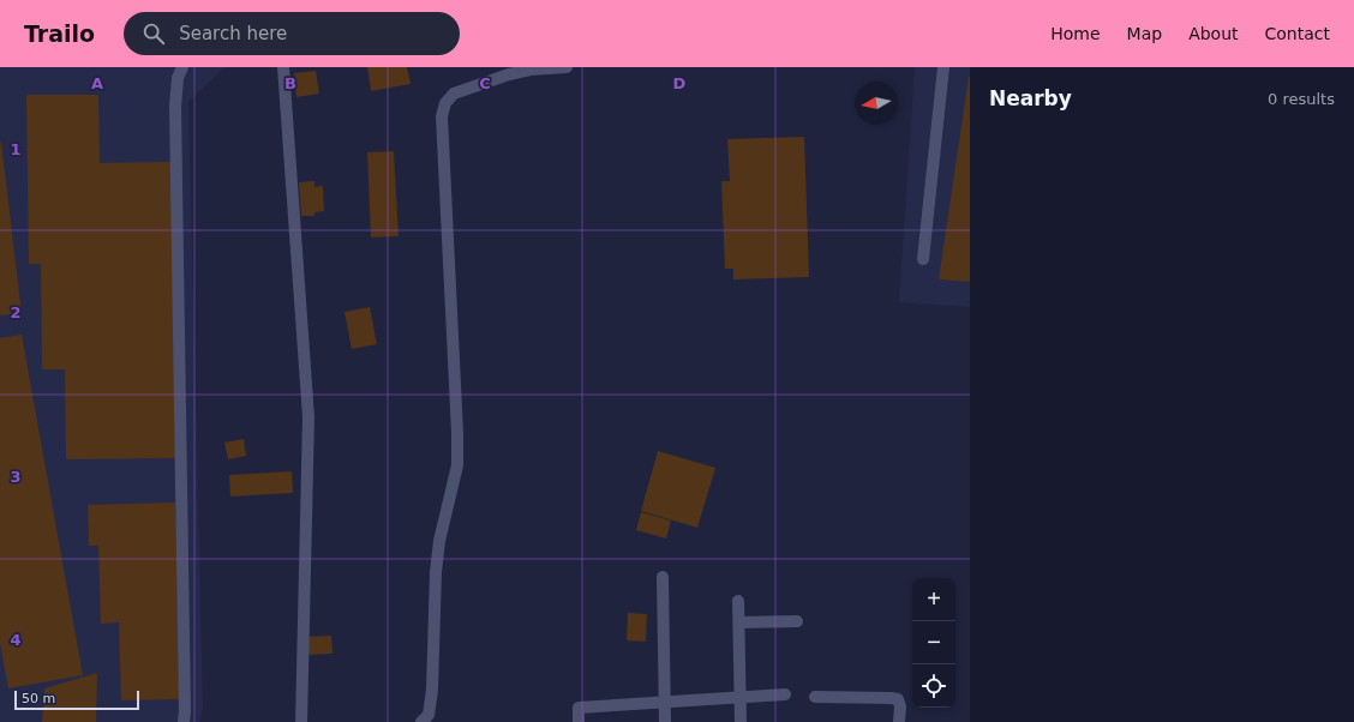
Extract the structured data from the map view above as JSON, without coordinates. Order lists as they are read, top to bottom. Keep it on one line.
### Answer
{"scale_bar":"50 m","north":"left","page":{"header":"Trailo","search":"Search here","nav":["Home","Map","About","Contact"],"heading":["Nearby","0 results"],"map_buttons":["+","−"],"scale":"50 m"},"grid":{"columns":["A","B","C","D"],"rows":["1","2","3","4"]}}
